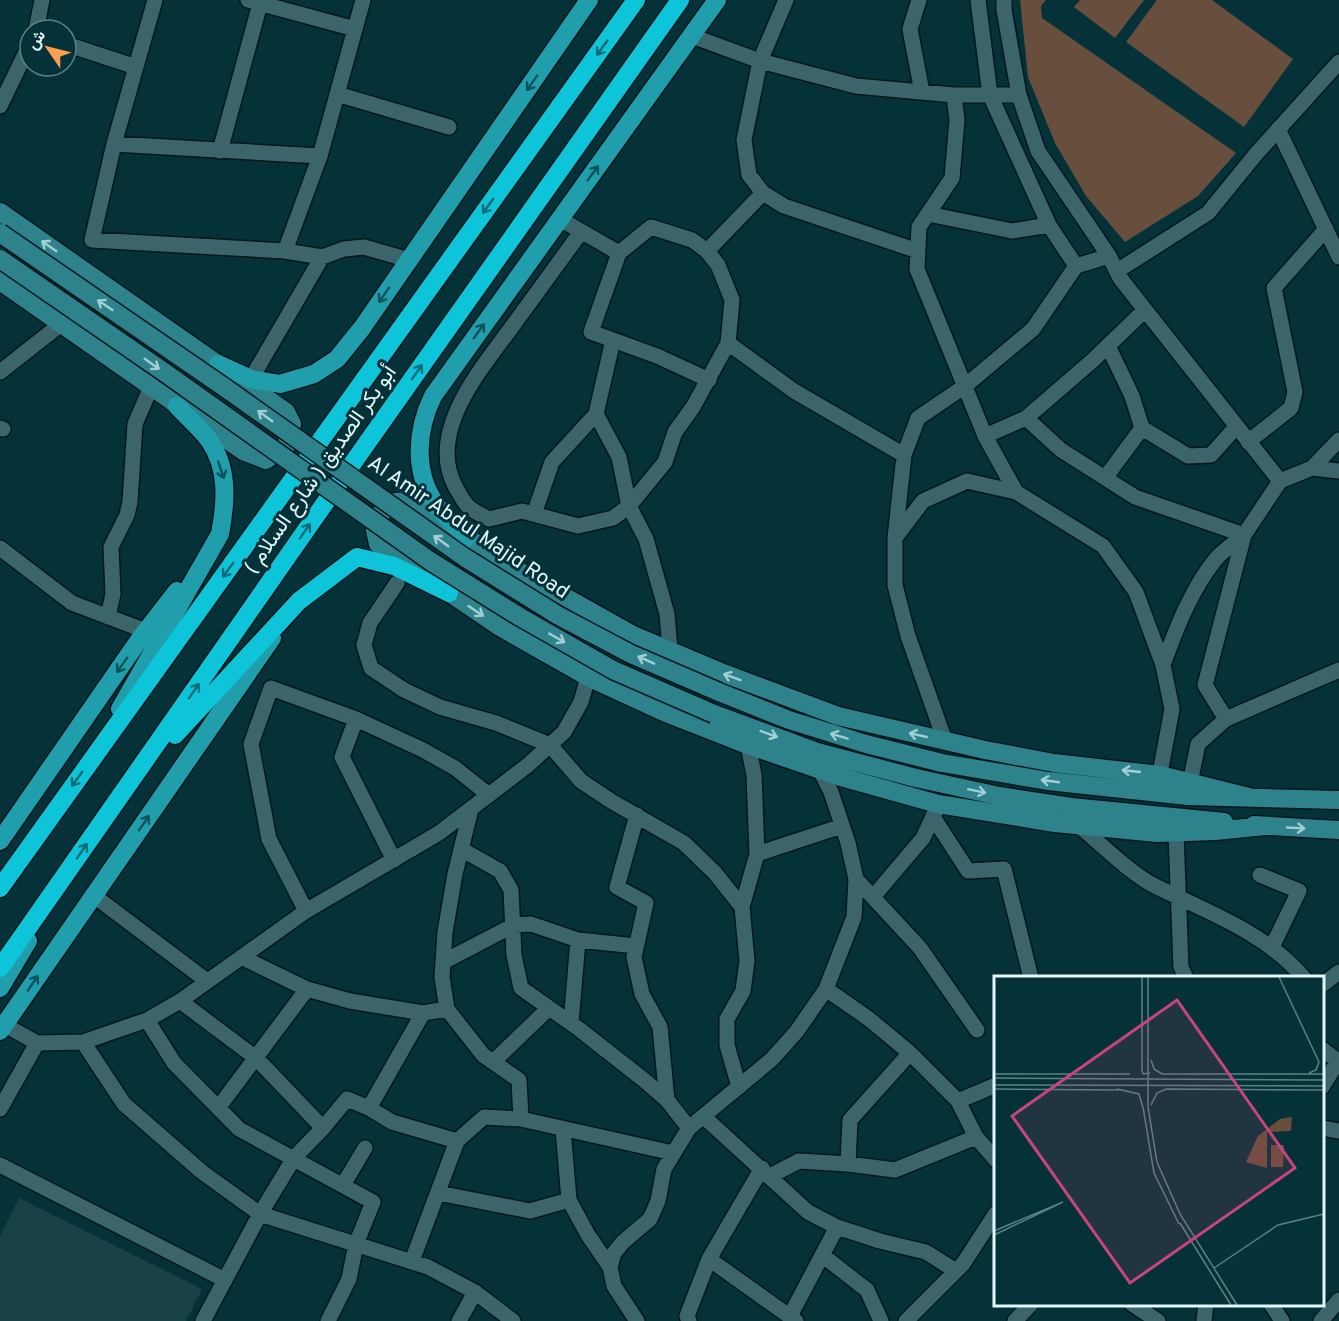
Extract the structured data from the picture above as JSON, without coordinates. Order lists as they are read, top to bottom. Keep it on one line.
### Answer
{"streets":{"highway":["( شارع السلام ) أبو بكر الصديق"],"main road":["Al Amir Abdul Majid Road"]},"north":"top left"}
